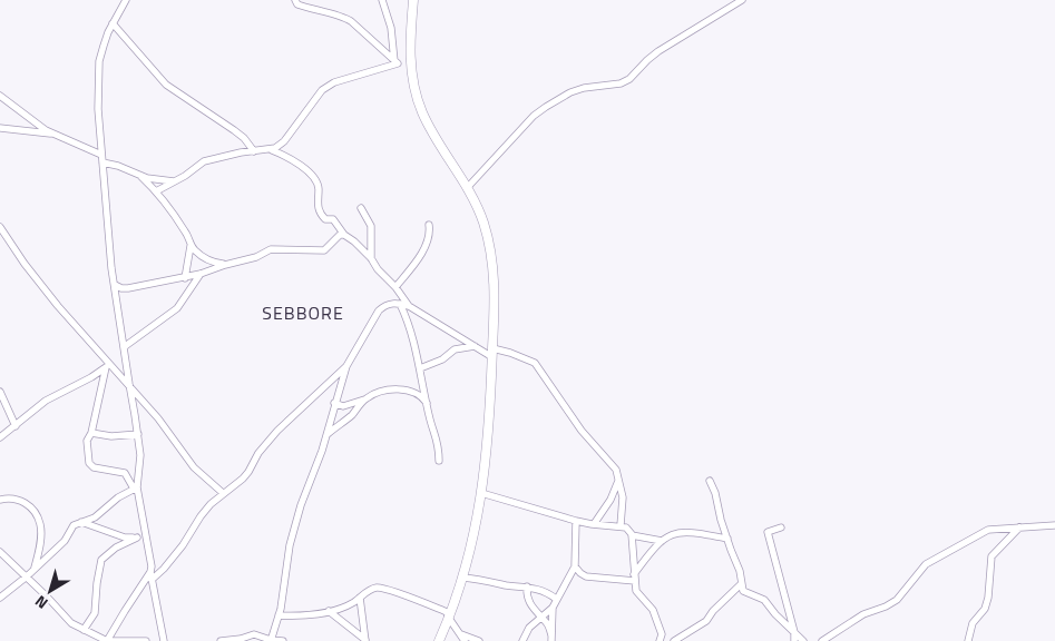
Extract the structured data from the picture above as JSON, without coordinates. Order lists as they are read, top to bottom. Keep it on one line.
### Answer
{"districts":["SEBBORE"],"north":"bottom left"}
